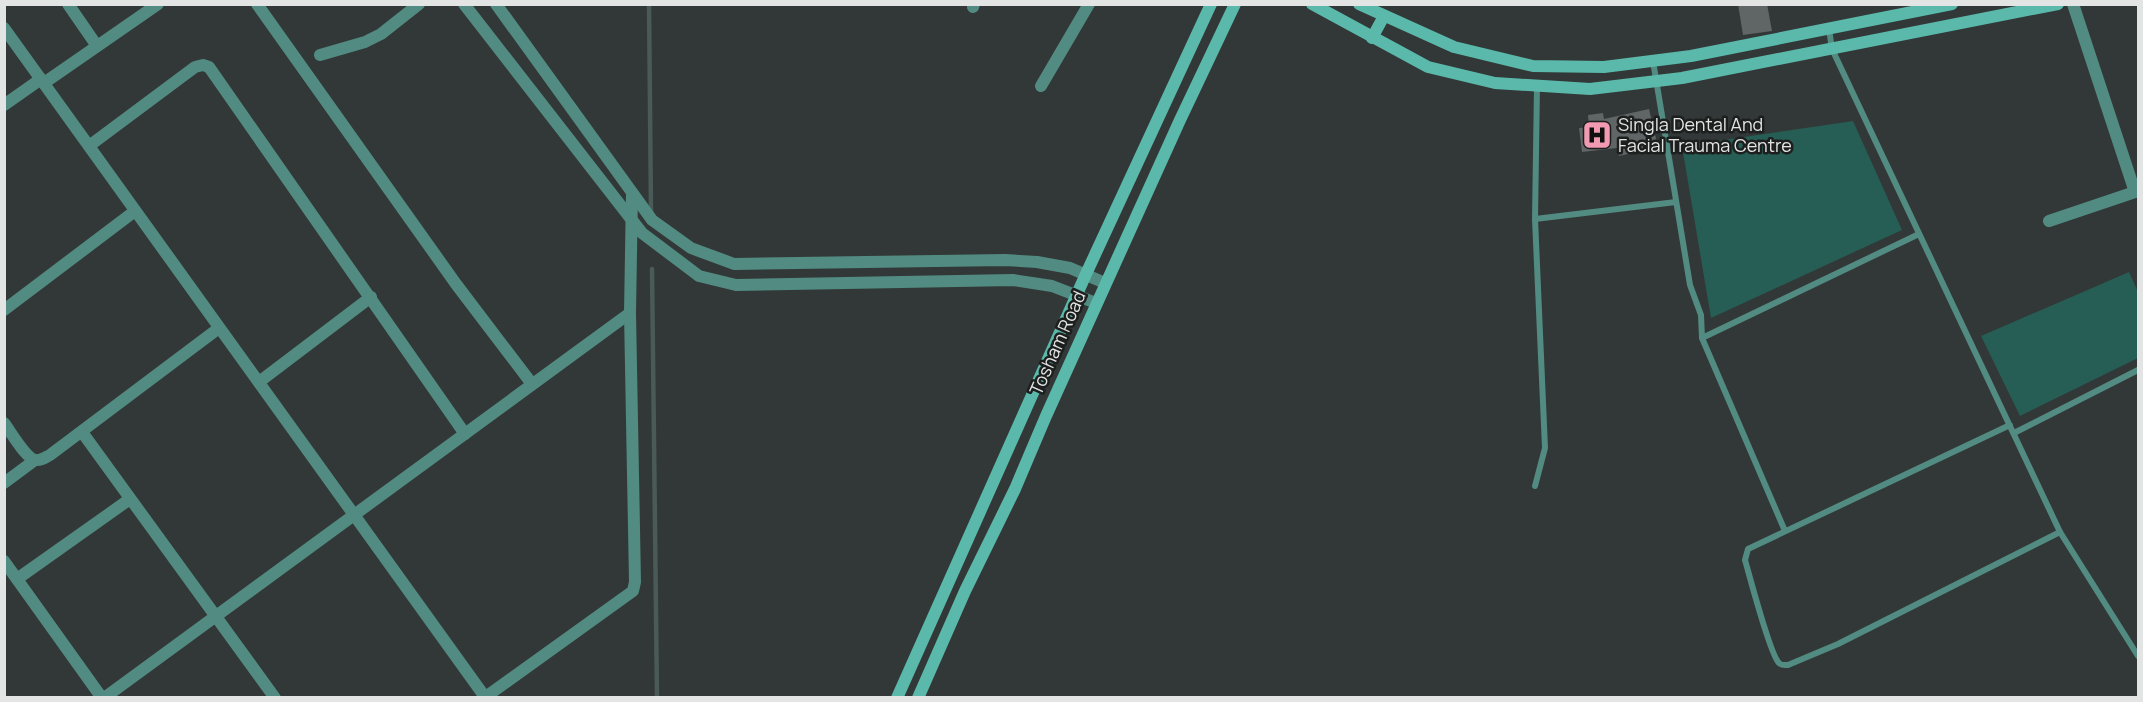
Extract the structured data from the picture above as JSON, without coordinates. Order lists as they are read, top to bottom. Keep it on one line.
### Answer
{"streets":{"main road":["Tosham Road"]},"places":{"hospital":["Singla Dental And Facial Trauma Centre"]}}
